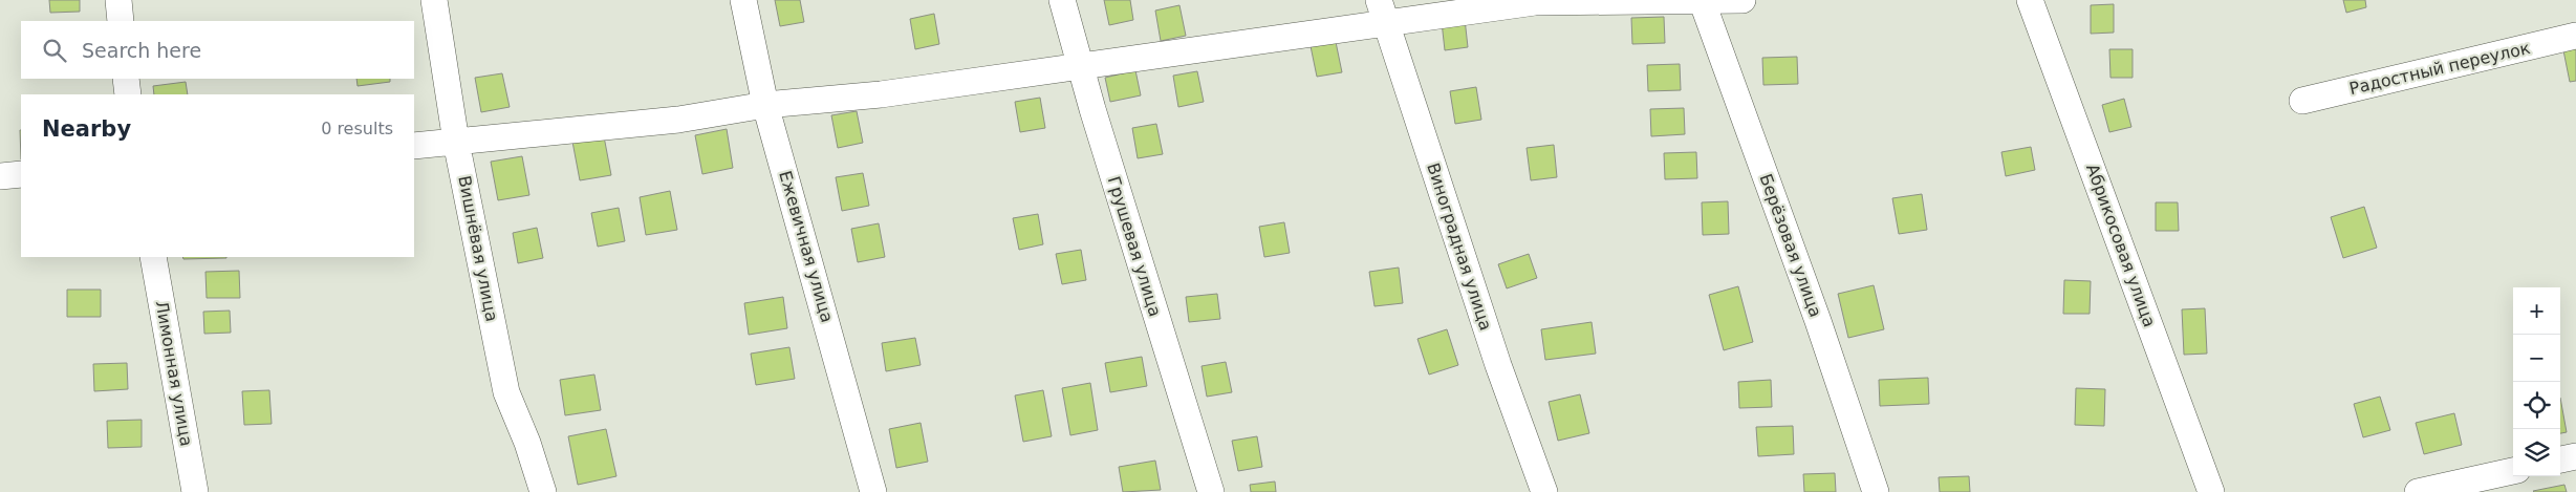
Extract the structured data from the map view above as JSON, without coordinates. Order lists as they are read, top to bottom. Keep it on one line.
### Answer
{"streets":{"street":["Радостный переулок","Берёзовая улица","Абрикосовая улица","Ежевичная улица","Грушевая улица","Виноградная улица","Вишнёвая улица","Лимонная улица"]},"page":{"search":"Search here","heading":["Nearby","0 results"],"map_buttons":["+","−"]}}
